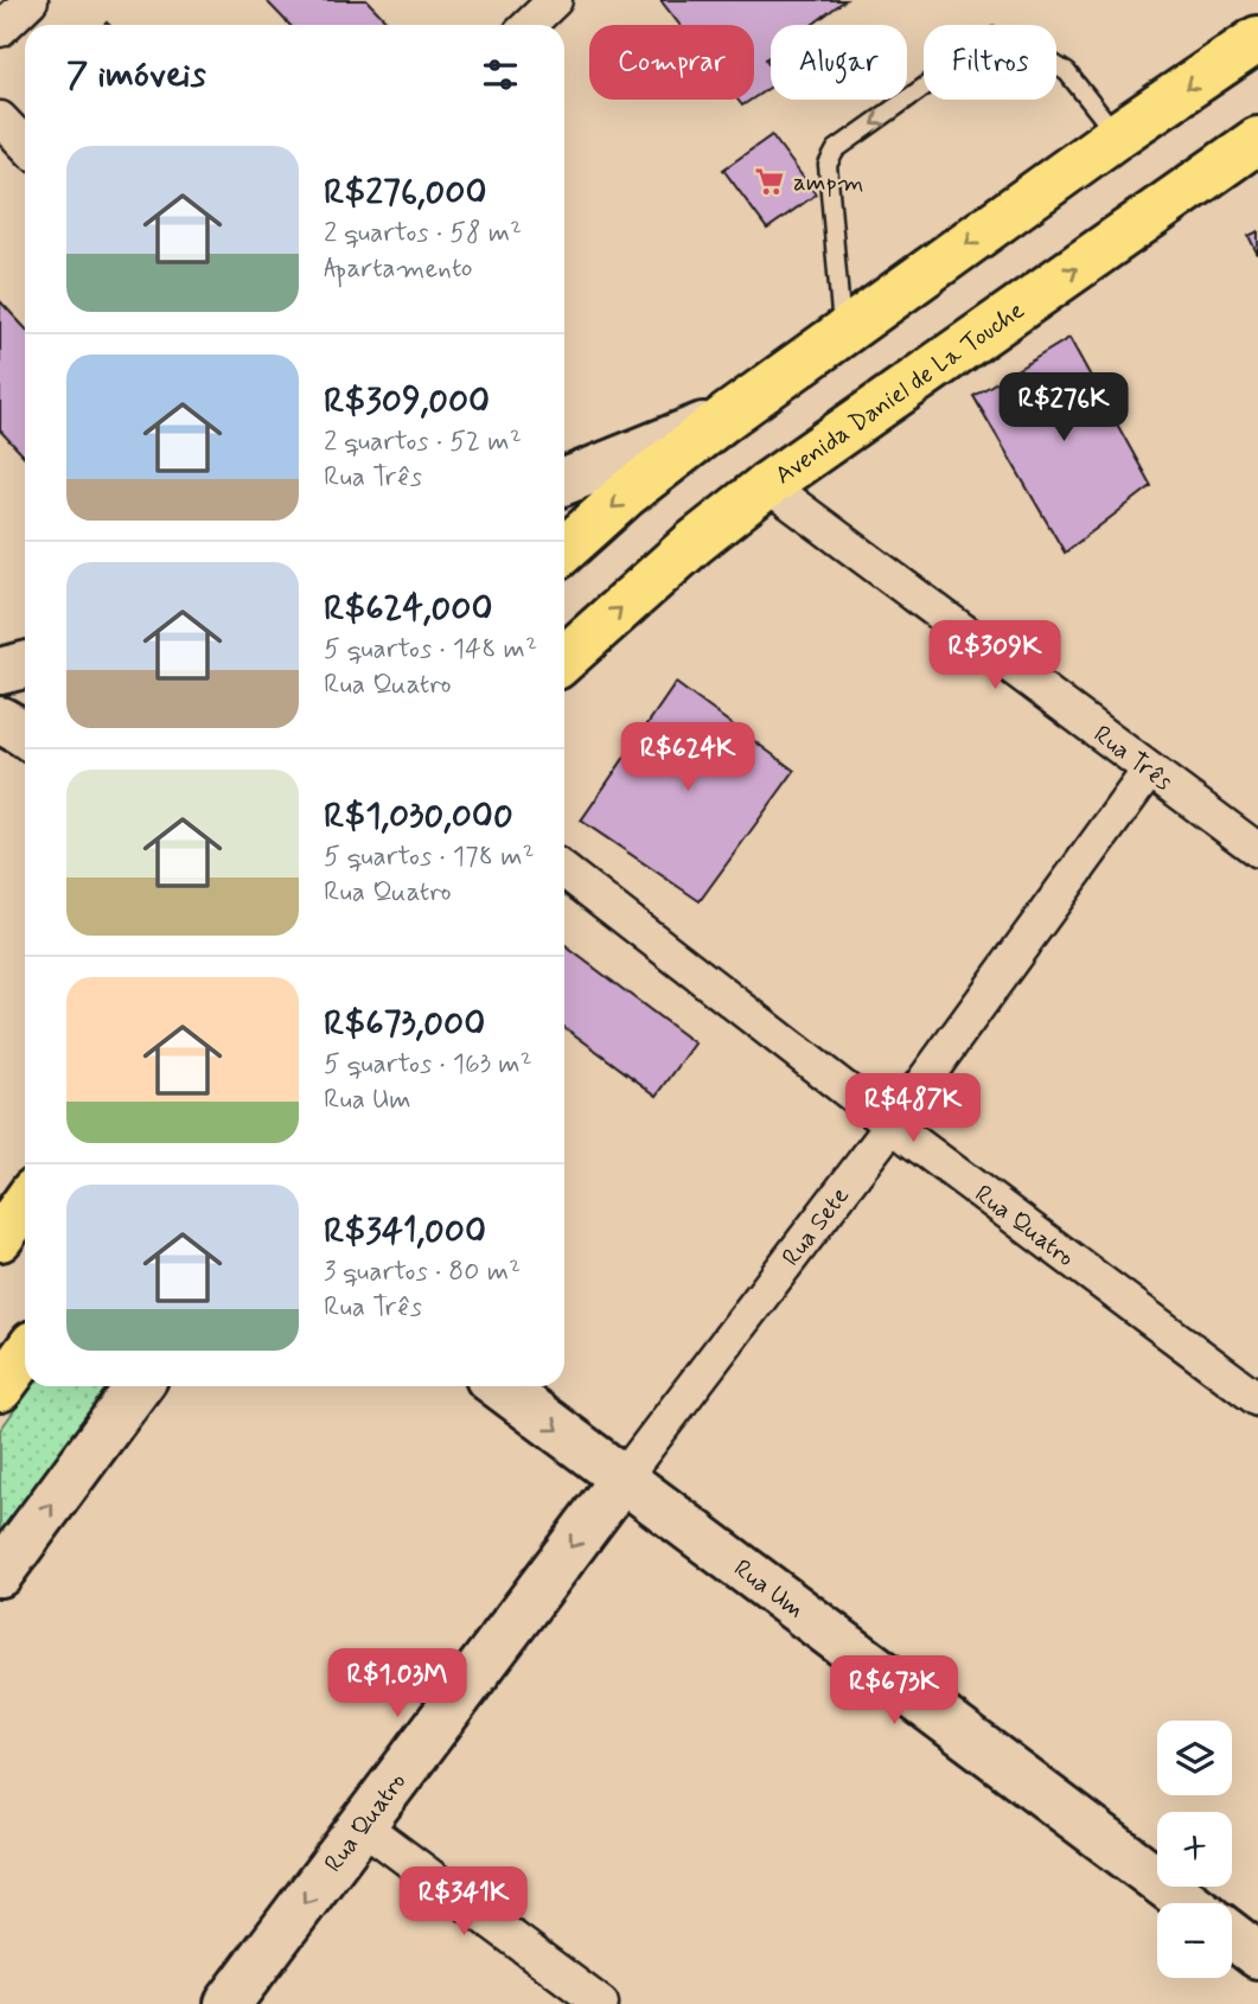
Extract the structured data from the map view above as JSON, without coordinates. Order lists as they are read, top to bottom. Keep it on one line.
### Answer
{"streets":{"main road":["Avenida Daniel de La Touche"],"street":["Rua Três","Rua Quatro","Rua Sete","Rua Um"]},"crossings":[["Avenida Daniel de La Touche","Rua Três"],["Rua Três","Rua Sete"],["Rua Quatro","Rua Sete"],["Rua Quatro","Rua Um"],["Rua Sete","Rua Um"]],"one_way":["Rua Quatro"],"places":{"supermarket":["ampm"]},"page":{"chip":["Comprar","Alugar","Filtros"],"heading":"7 imóveis","list":[{"name":"R$276,000","note":"2 quartos · 58 m² · Apartamento"},{"name":"R$309,000","note":"2 quartos · 52 m² · Rua Três"},{"name":"R$624,000","note":"5 quartos · 148 m² · Rua Quatro"},{"name":"R$1,030,000","note":"5 quartos · 178 m² · Rua Quatro"},{"name":"R$673,000","note":"5 quartos · 163 m² · Rua Um"},{"name":"R$341,000","note":"3 quartos · 80 m² · Rua Três"}],"price":["R$276K","R$309K","R$624K","R$487K","R$1.03M","R$673K","R$341K"],"map_buttons":["+","−"]}}
